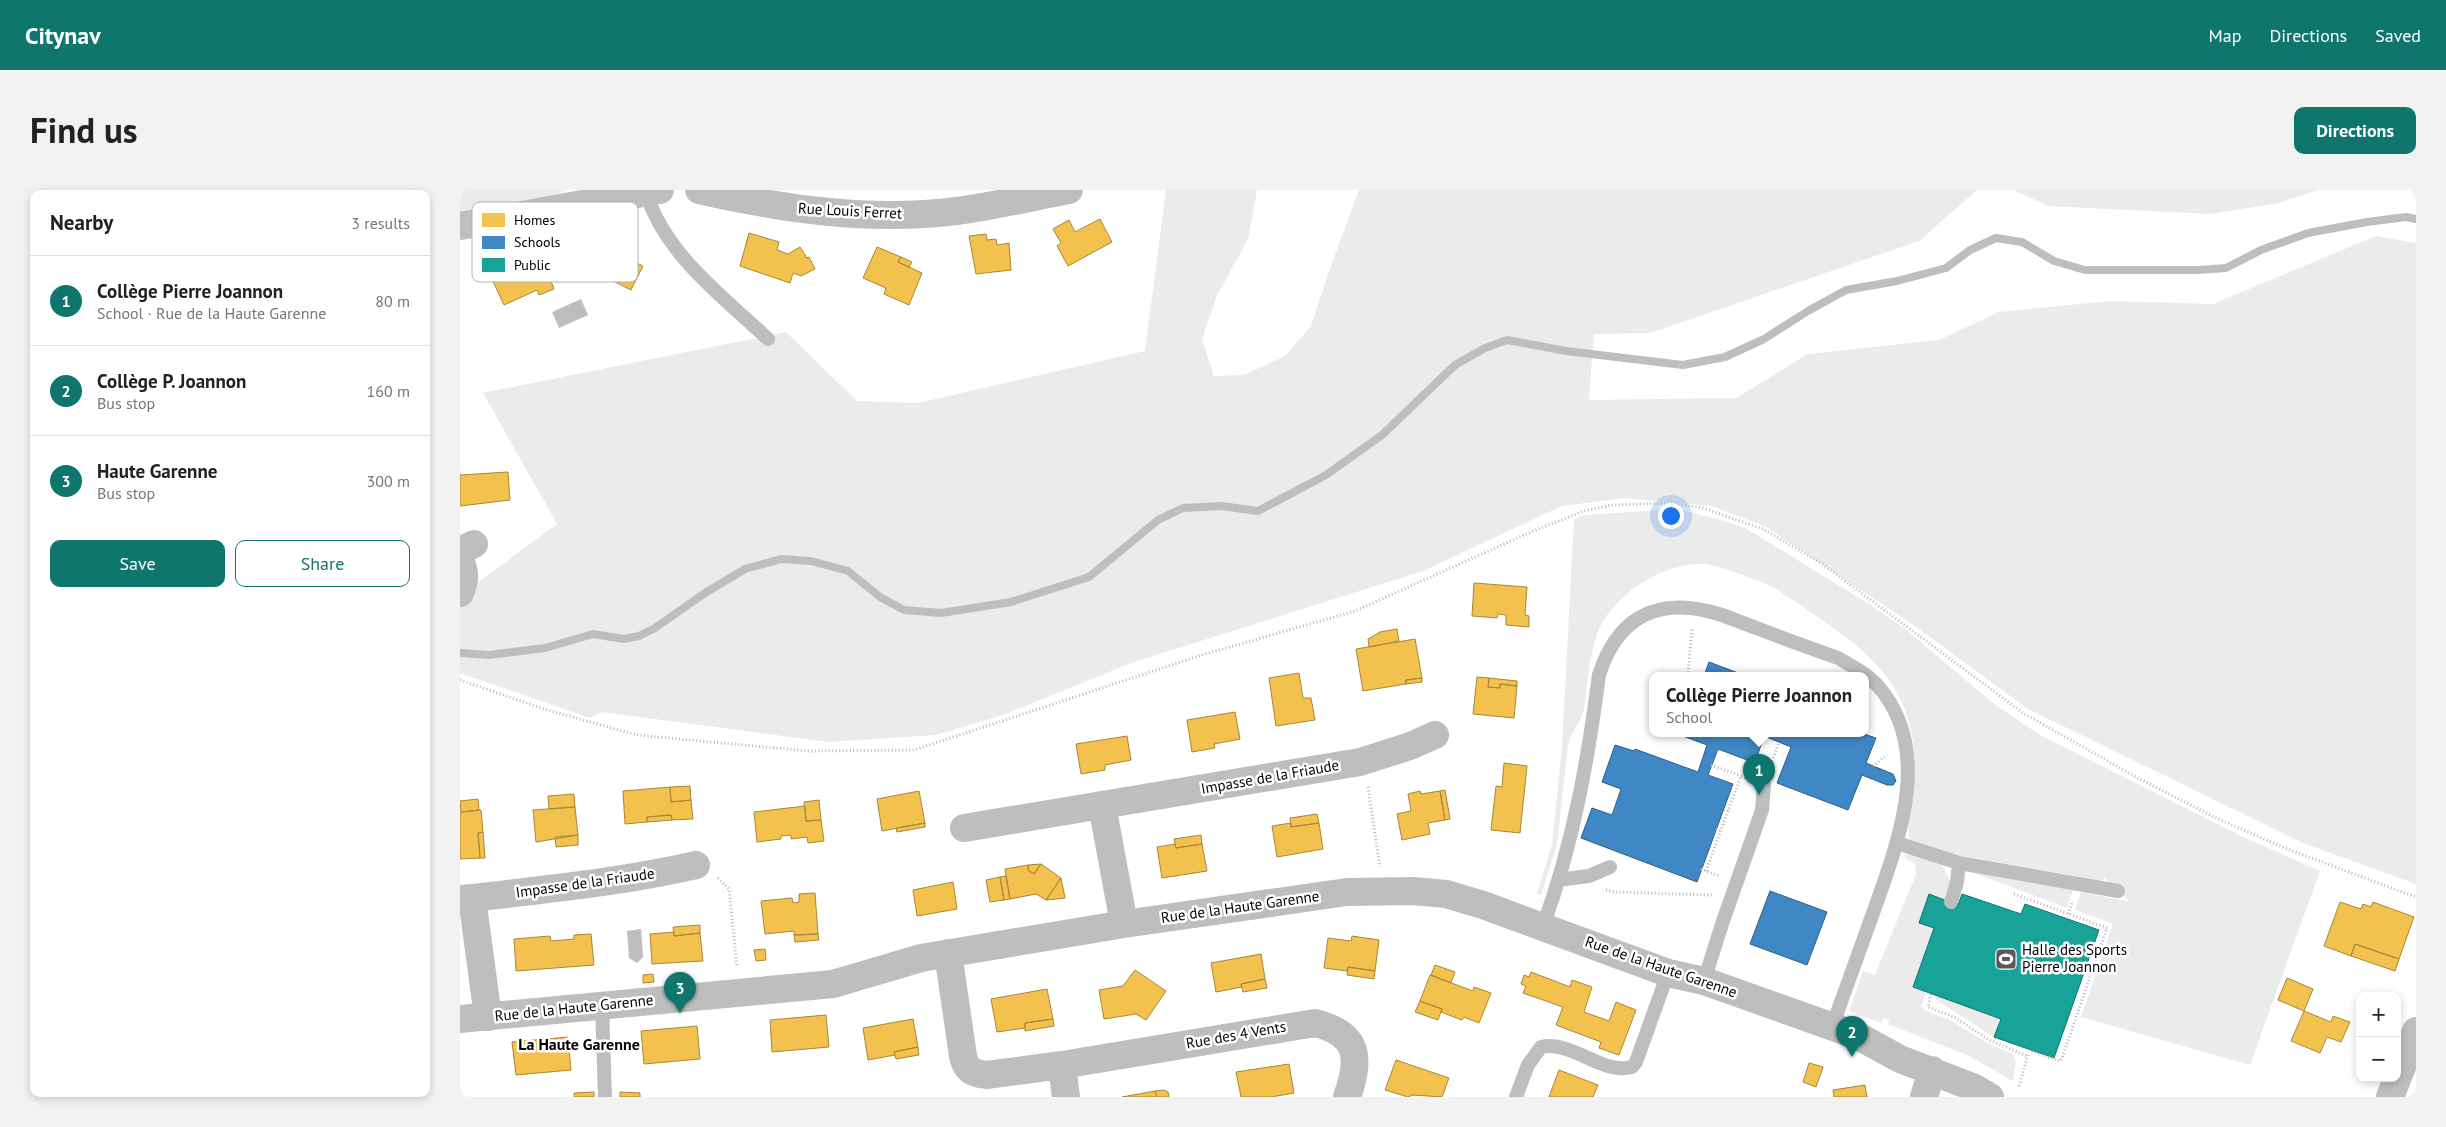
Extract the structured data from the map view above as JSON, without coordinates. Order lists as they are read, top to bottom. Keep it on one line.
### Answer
{"streets":{"street":["Rue Louis Ferret","Impasse de la Friaude","Rue de la Haute Garenne","Rue des 4 Vents"]},"crossings":[["Impasse de la Friaude","Rue de la Haute Garenne"],["Rue de la Haute Garenne","Rue des 4 Vents"]],"districts":["La Haute Garenne"],"places":{"sports":["Halle des Sports Pierre Joannon"]},"legend":["Homes","Schools","Public"],"page":{"header":"Citynav","nav":["Map","Directions","Saved"],"title":"Find us","buttons":["Directions",["Save","Share"]],"heading":["Nearby","3 results"],"list":[{"mark":"1","name":"Collège Pierre Joannon","note":"School · Rue de la Haute Garenne","value":"80 m"},{"mark":"2","name":"Collège P. Joannon","note":"Bus stop","value":"160 m"},{"mark":"3","name":"Haute Garenne","note":"Bus stop","value":"300 m"}],"popup":["Collège Pierre Joannon","School"],"pins":["1","3","2"],"map_buttons":["+","−"]}}
